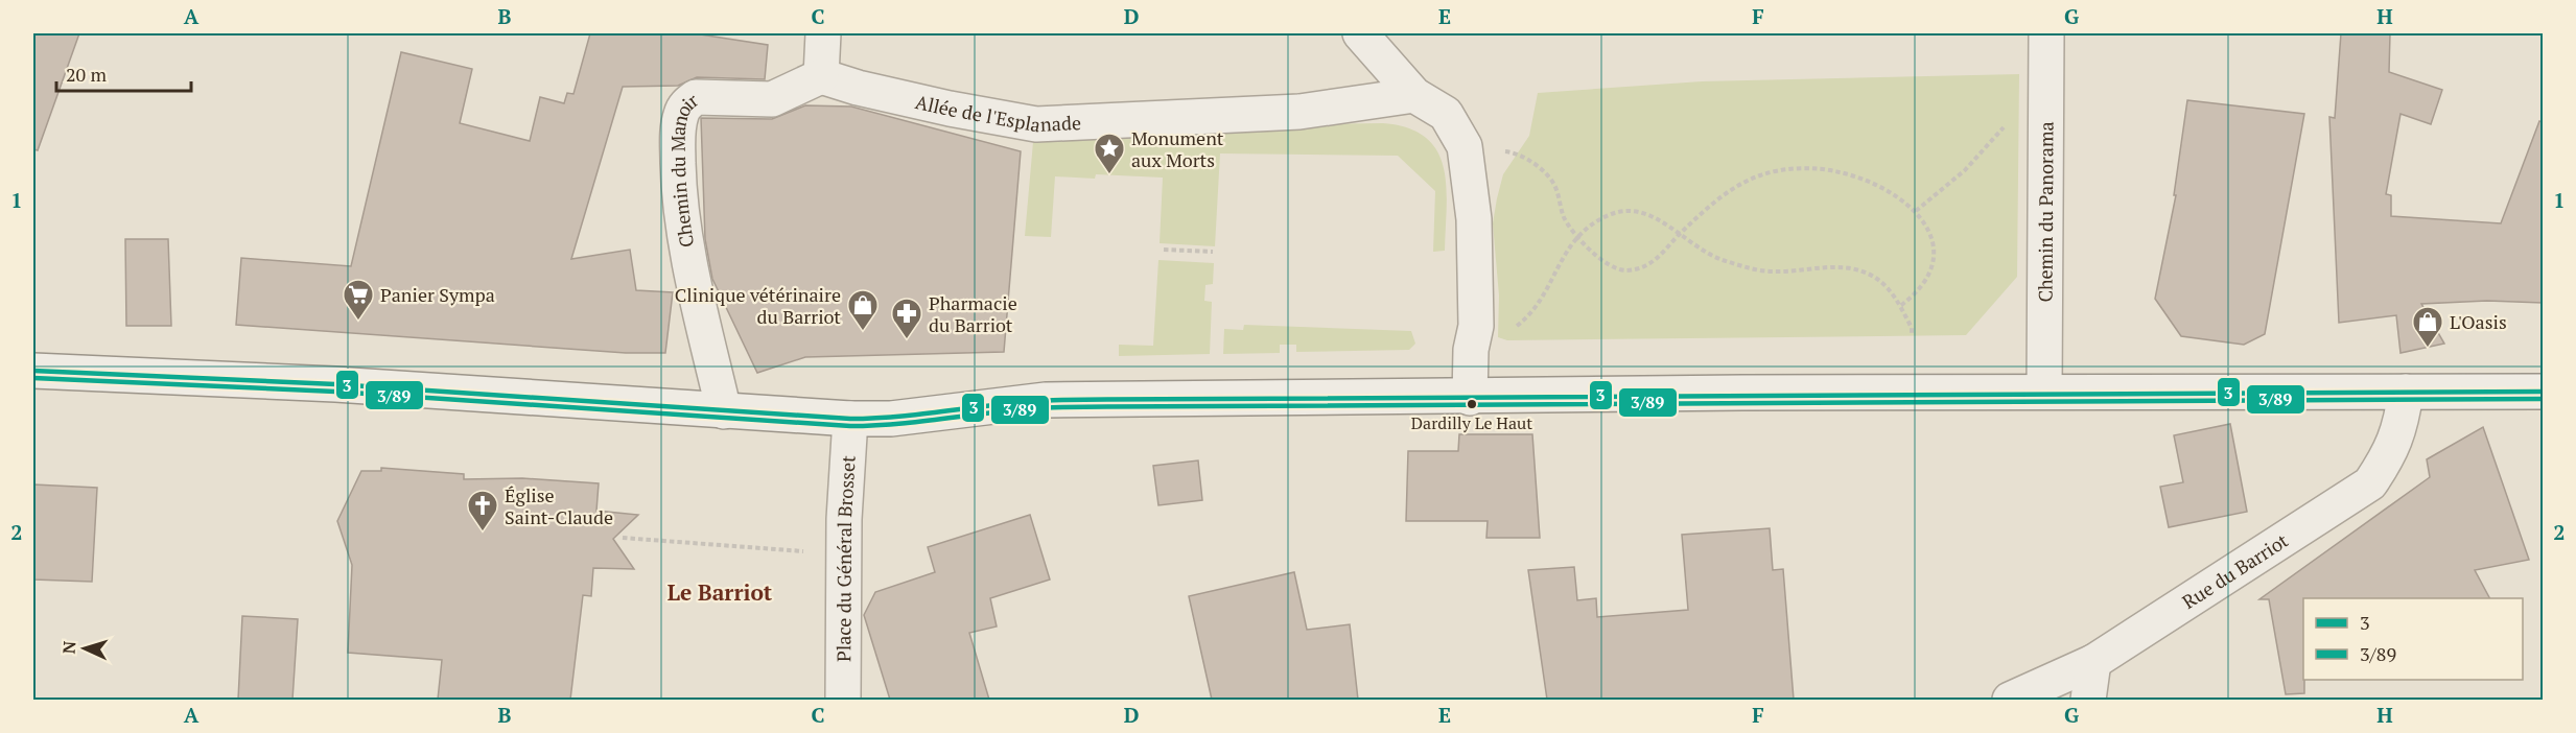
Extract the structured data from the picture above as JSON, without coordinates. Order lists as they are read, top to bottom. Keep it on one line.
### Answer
{"streets":{"street":["Allée de l'Esplanade","Chemin du Manoir","Chemin du Panorama","Place du Général Brosset","Rue du Barriot"]},"crossings":[["Allée de l'Esplanade","Chemin du Manoir"]],"districts":["Le Barriot"],"places":{"place":["Monument aux Morts"],"supermarket":["Panier Sympa"],"shop":["Clinique vétérinaire du Barriot","L'Oasis"],"pharmacy":["Pharmacie du Barriot"],"other":["Dardilly Le Haut"],"church":["Église Saint-Claude"]},"lines":["transit line 3","transit line 3/89"],"legend":["3","3/89"],"scale_bar":"20 m","north":"left","grid":{"columns":["A","B","C","D","E","F","G","H"],"rows":["1","2"]}}
